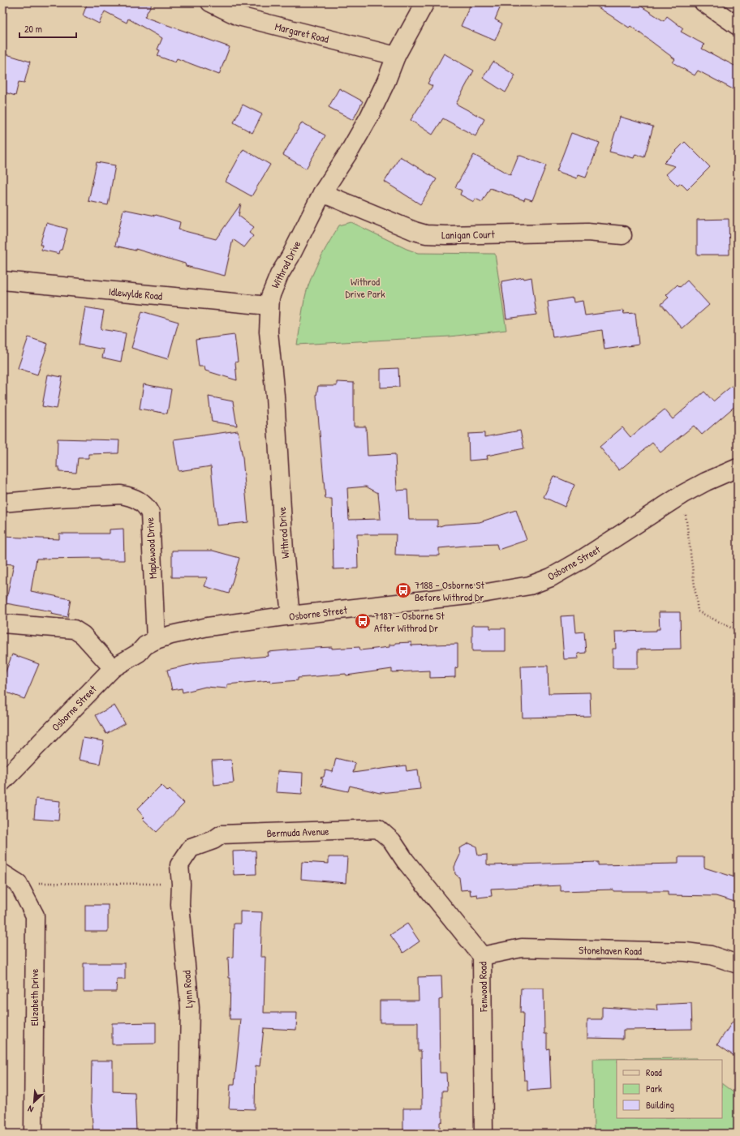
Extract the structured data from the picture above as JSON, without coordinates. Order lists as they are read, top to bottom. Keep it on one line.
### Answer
{"streets":{"street":["Margaret Road","Lanigan Court","Withrod Drive","Idlewylde Road","Maplewood Drive","Osborne Street","Bermuda Avenue","Stonehaven Road","Fenwood Road","Lynn Road","Elizabeth Drive"]},"crossings":[["Margaret Road","Withrod Drive"],["Lanigan Court","Withrod Drive"],["Withrod Drive","Idlewylde Road"],["Withrod Drive","Osborne Street"],["Maplewood Drive","Osborne Street"],["Bermuda Avenue","Fenwood Road"],["Bermuda Avenue","Lynn Road"],["Stonehaven Road","Fenwood Road"]],"parks":["Withrod Drive Park"],"places":{"bus stop":["7188 - Osborne St Before Withrod Dr","7187 - Osborne St After Withrod Dr"]},"legend":["Road","Park","Building"],"scale_bar":"20 m","north":"bottom left"}
